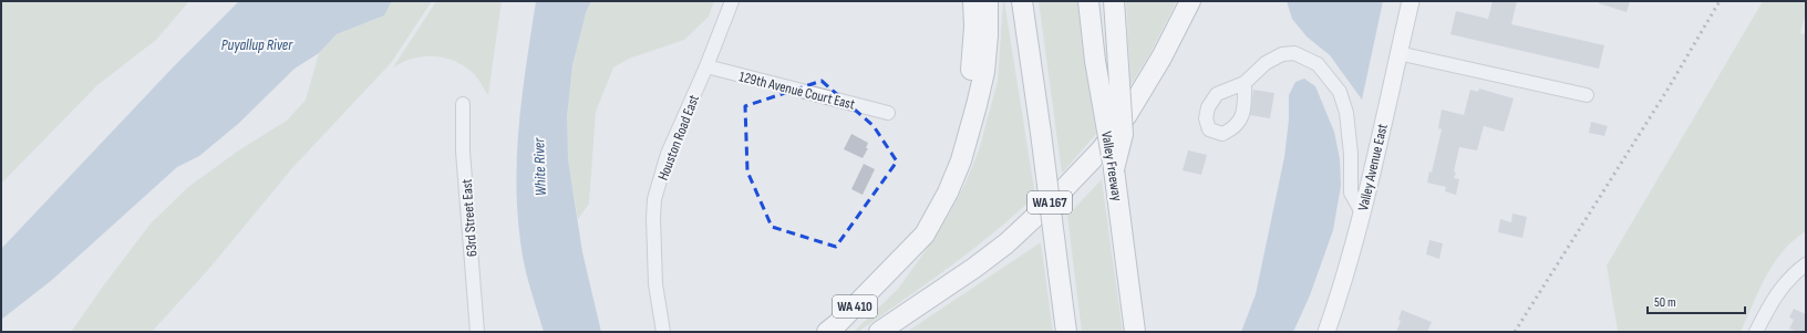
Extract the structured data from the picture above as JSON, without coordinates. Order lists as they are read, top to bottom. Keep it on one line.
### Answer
{"streets":{"highway":["Valley Freeway","WA 167","WA 410"],"main road":["Valley Avenue East"],"street":["129th Avenue Court East","Houston Road East","63rd Street East"]},"crossings":[["129th Avenue Court East","Houston Road East"]],"water":["Puyallup River","White River"],"scale_bar":"50 m"}
